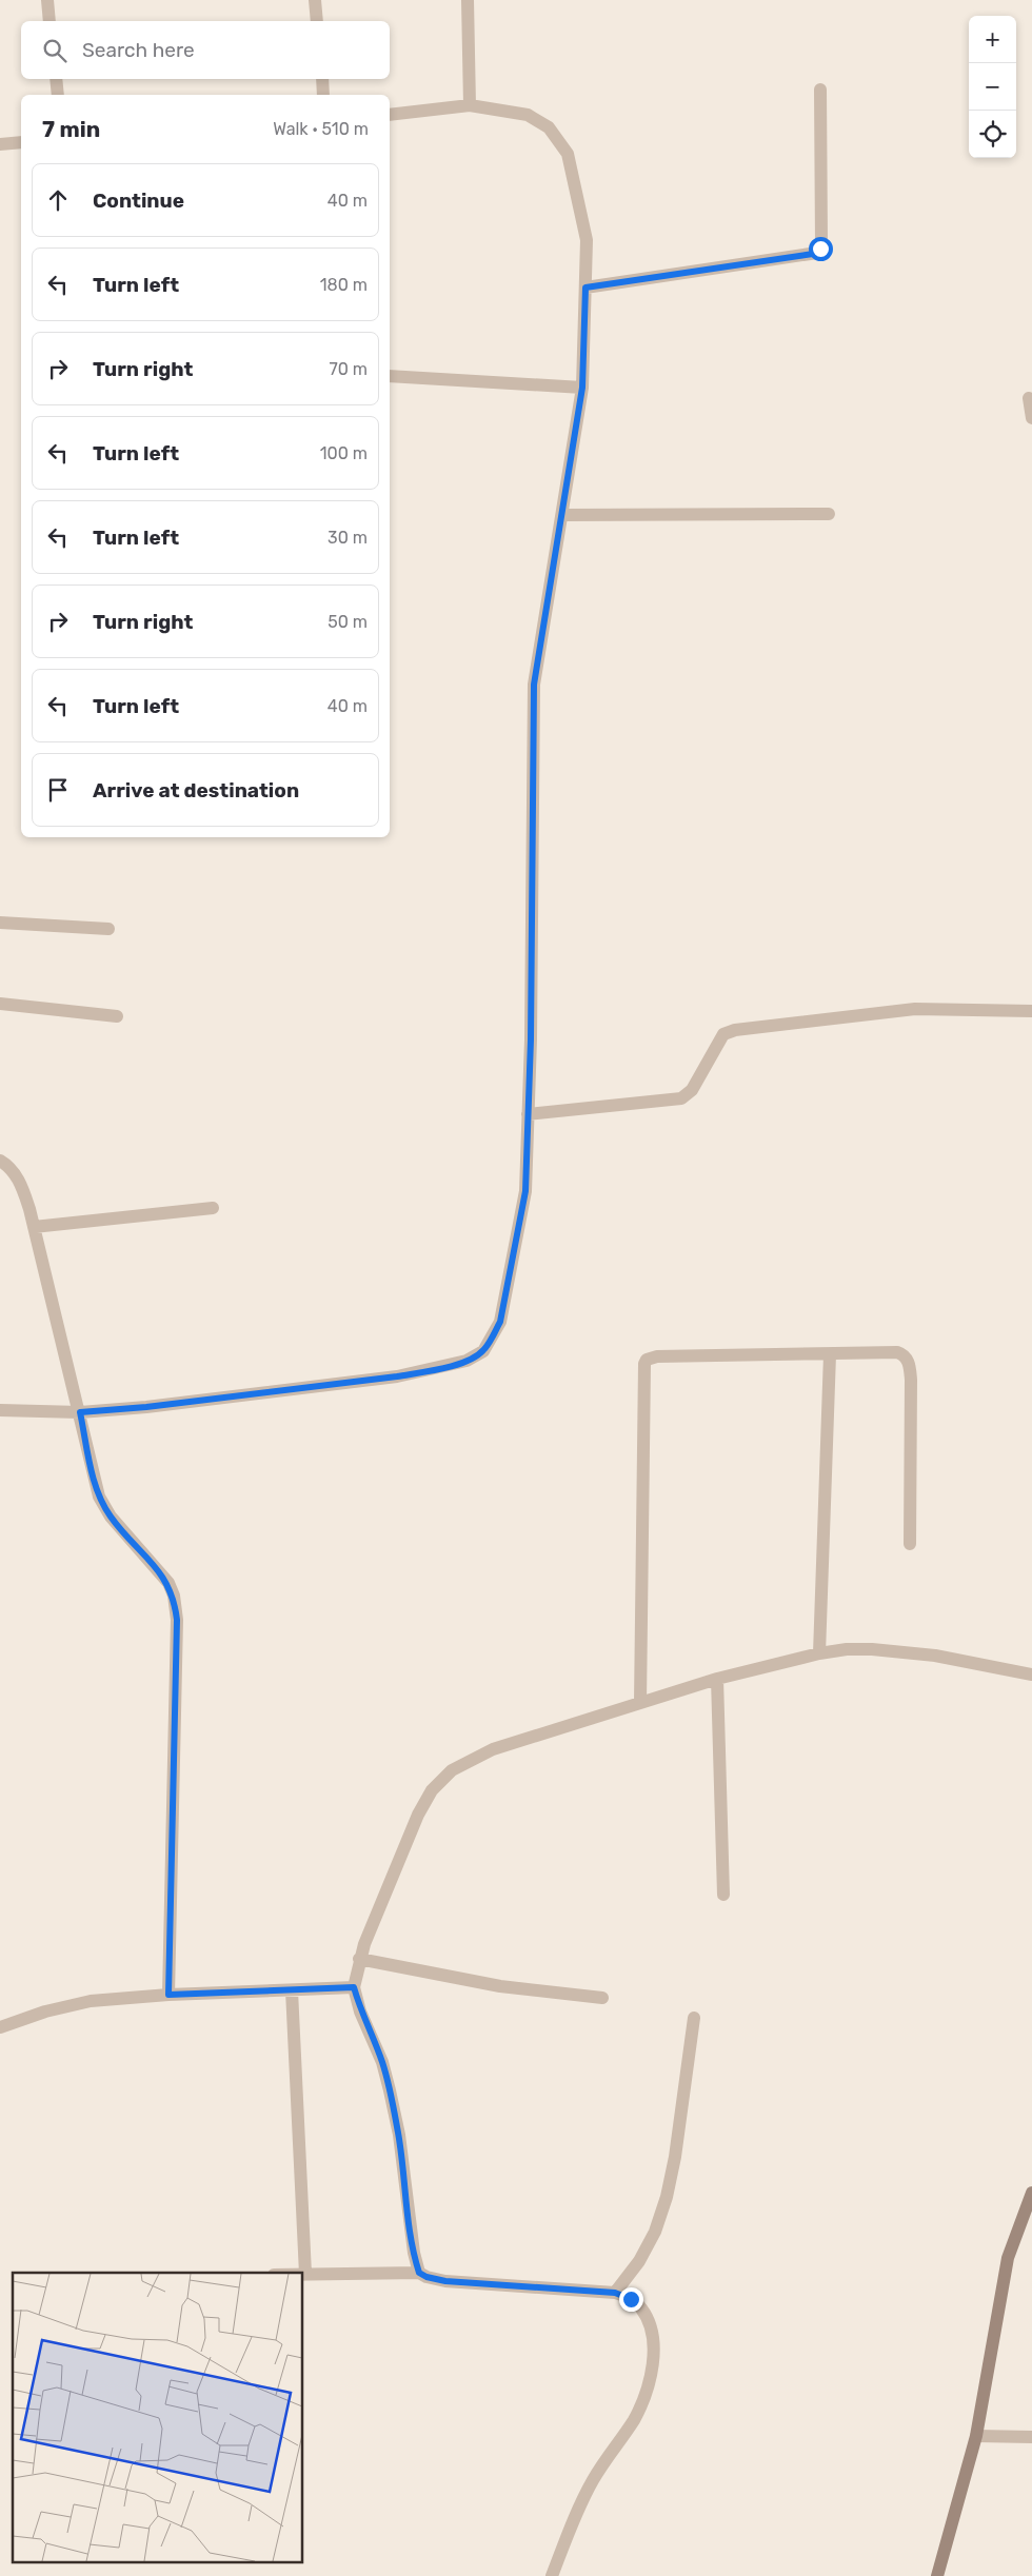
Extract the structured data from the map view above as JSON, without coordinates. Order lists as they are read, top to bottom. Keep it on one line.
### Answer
{"page":{"map_buttons":["+","−"],"search":"Search here","heading":["7 min","Walk · 510 m"],"list":[["Continue","40 m"],["Turn left","180 m"],["Turn right","70 m"],["Turn left","100 m"],["Turn left","30 m"],["Turn right","50 m"],["Turn left","40 m"],"Arrive at destination"]}}
